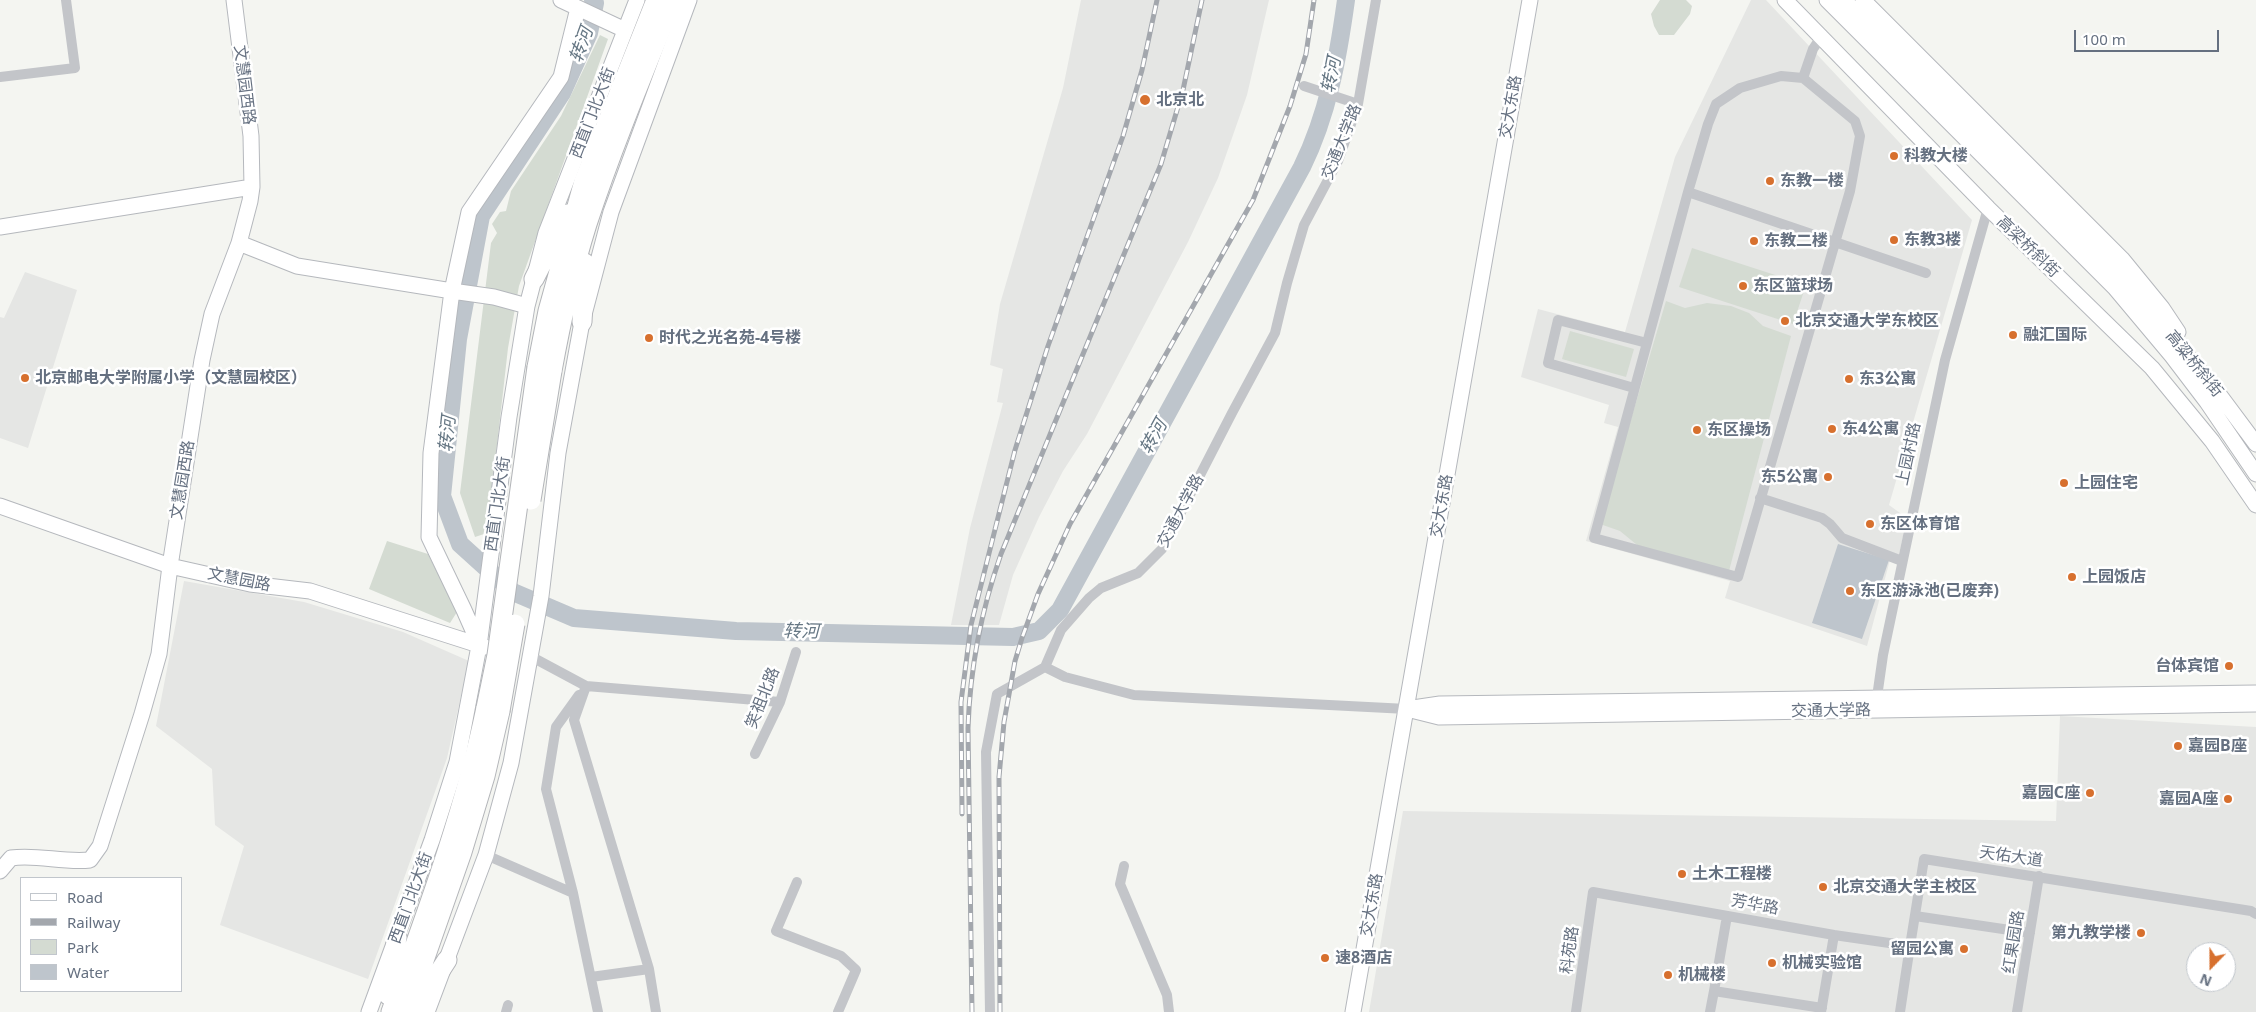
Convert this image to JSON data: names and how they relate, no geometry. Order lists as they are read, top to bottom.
{
  "streets": {
    "highway": ["西直门北大街"],
    "street": [
      "文慧园西路",
      "交大东路",
      "交通大学路",
      "高梁桥斜街",
      "高粱桥斜街",
      "上园村路",
      "文慧园路",
      "笑祖北路",
      "天佑大道",
      "芳华路",
      "红果园路",
      "科苑路"
    ]
  },
  "crossings": [
    ["文慧园西路", "文慧园路"],
    ["交大东路", "交通大学路"],
    ["西直门北大街", "文慧园路"],
    ["交通大学路", "上园村路"],
    ["高梁桥斜街", "高粱桥斜街"],
    ["高梁桥斜街", "上园村路"],
    ["天佑大道", "红果园路"],
    ["芳华路", "科苑路"]
  ],
  "water": ["转河"],
  "places": [
    "北京北",
    "科教大楼",
    "东教一楼",
    "东教3楼",
    "东教二楼",
    "东区篮球场",
    "北京交通大学东校区",
    "融汇国际",
    "时代之光名苑-4号楼",
    "北京邮电大学附属小学（文慧园校区）",
    "东3公寓",
    "东4公寓",
    "东区操场",
    "东5公寓",
    "上园住宅",
    "东区体育馆",
    "上园饭店",
    "东区游泳池(已废弃)",
    "台体宾馆",
    "嘉园B座",
    "嘉园C座",
    "嘉园A座",
    "土木工程楼",
    "北京交通大学主校区",
    "第九教学楼",
    "留园公寓",
    "速8酒店",
    "机械实验馆",
    "机械楼"
  ],
  "legend": [
    "Road",
    "Railway",
    "Park",
    "Water"
  ],
  "scale_bar": "100 m",
  "north": "bottom"
}
